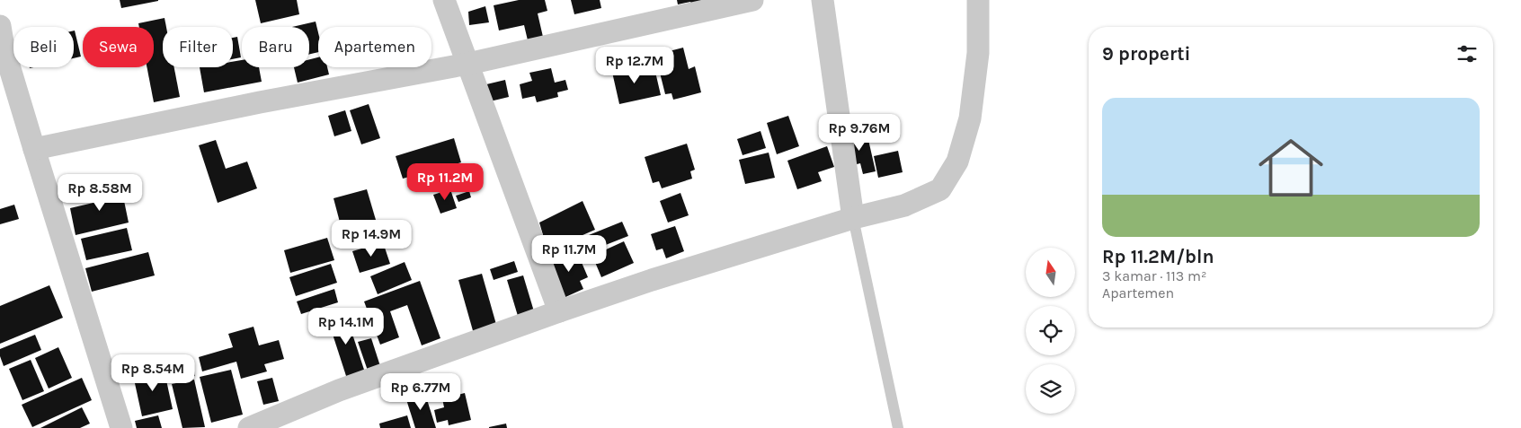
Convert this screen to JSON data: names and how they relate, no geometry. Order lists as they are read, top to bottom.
{
  "north": "top",
  "page": {
    "chip": [
      "Beli",
      "Sewa",
      "Filter",
      "Baru",
      "Apartemen"
    ],
    "heading": "9 properti",
    "price": [
      "Rp 12.7M",
      "Rp 9.76M",
      "Rp 11.2M",
      "Rp 8.58M",
      "Rp 14.9M",
      "Rp 11.7M",
      "Rp 14.1M",
      "Rp 8.54M",
      "Rp 6.77M"
    ],
    "list": [
      {
        "name": "Rp 11.2M/bln",
        "note": "3 kamar · 113 m² · Apartemen"
      }
    ]
  }
}
